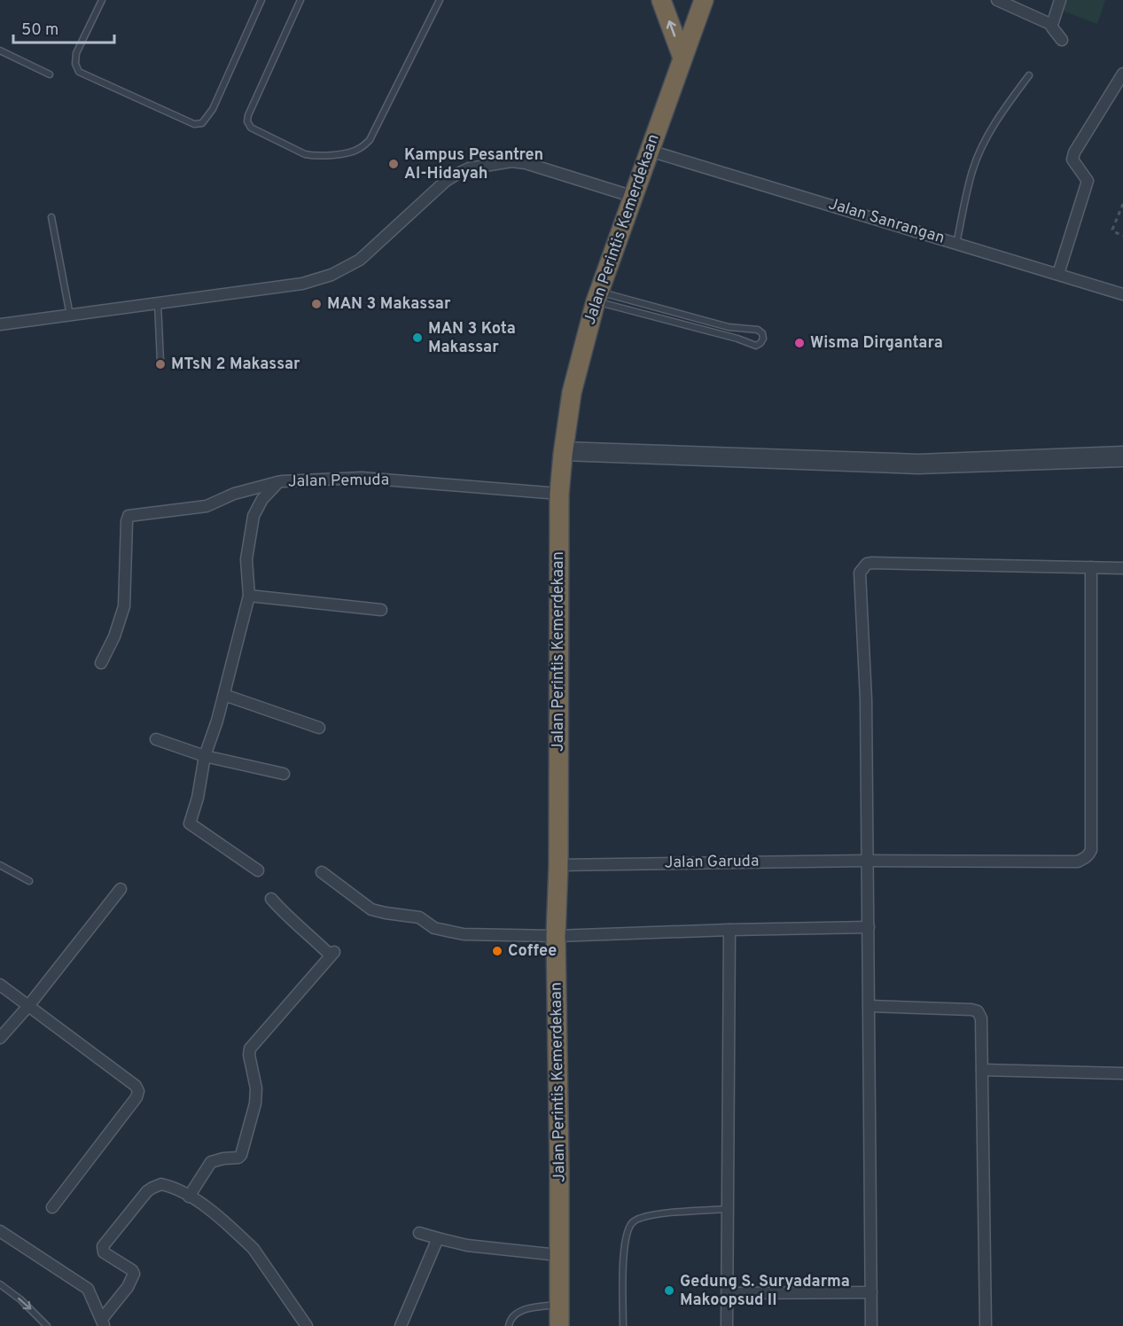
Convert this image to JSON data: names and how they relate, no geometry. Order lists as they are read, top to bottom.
{
  "streets": {
    "highway": ["Jalan Perintis Kemerdekaan"],
    "street": ["Jalan Sanrangan", "Jalan Pemuda", "Jalan Garuda"]
  },
  "crossings": [
    ["Jalan Sanrangan", "Jalan Perintis Kemerdekaan"],
    ["Jalan Perintis Kemerdekaan", "Jalan Pemuda"],
    ["Jalan Perintis Kemerdekaan", "Jalan Garuda"]
  ],
  "places": [
    "Kampus Pesantren Al-Hidayah",
    "MAN 3 Makassar",
    "MAN 3 Kota Makassar",
    "Wisma Dirgantara",
    "MTsN 2 Makassar",
    "Coffee",
    "Gedung S. Suryadarma Makoopsud II"
  ],
  "scale_bar": "50 m"
}
